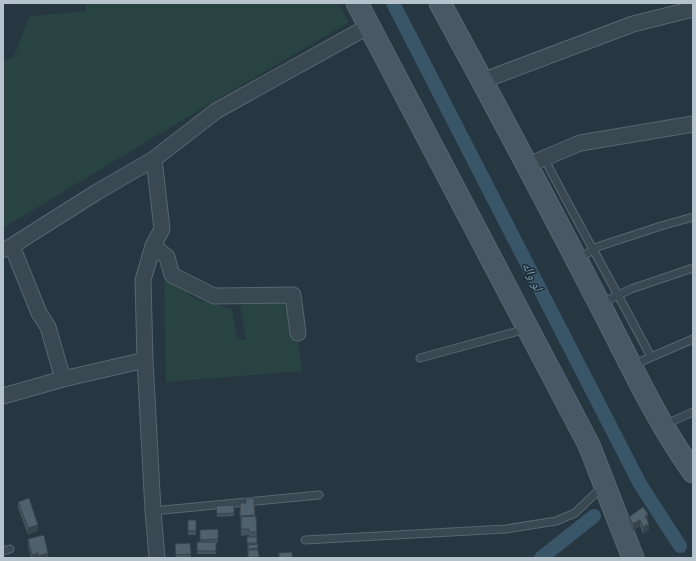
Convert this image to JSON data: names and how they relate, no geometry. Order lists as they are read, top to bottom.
{
  "water": ["لو واله"]
}
